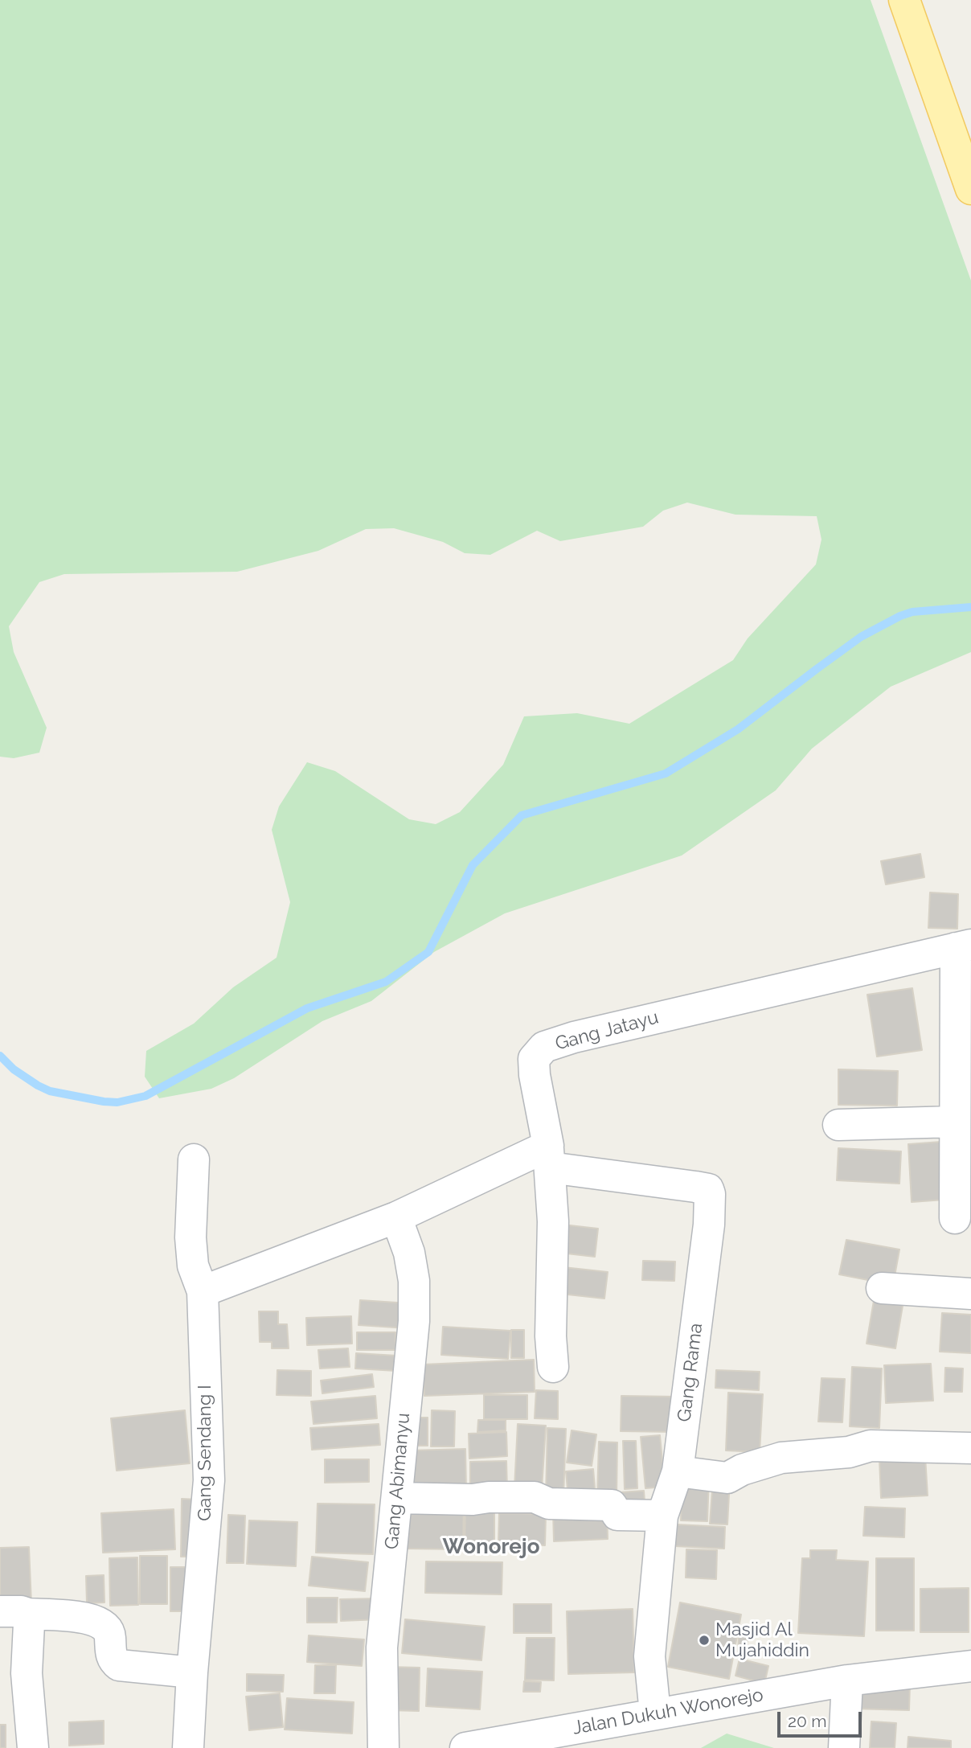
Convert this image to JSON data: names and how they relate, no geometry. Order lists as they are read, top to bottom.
{
  "streets": {
    "street": [
      "Gang Jatayu",
      "Gang Rama",
      "Gang Sendang I",
      "Gang Abimanyu",
      "Jalan Dukuh Wonorejo"
    ]
  },
  "crossings": [
    ["Gang Jatayu", "Gang Rama"],
    ["Gang Rama", "Jalan Dukuh Wonorejo"]
  ],
  "districts": ["Wonorejo"],
  "places": ["Masjid Al Mujahiddin"],
  "scale_bar": "20 m"
}
